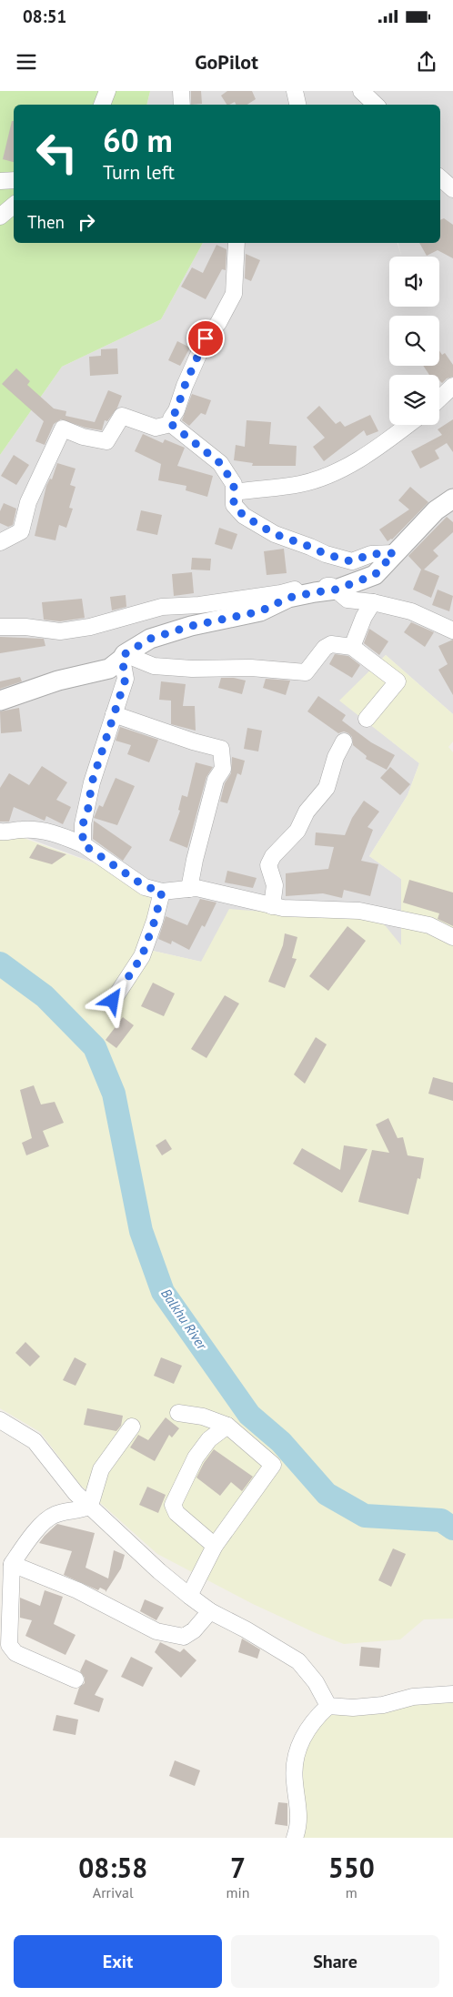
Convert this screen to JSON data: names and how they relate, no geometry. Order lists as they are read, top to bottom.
{
  "water": ["Balkhu River"],
  "page": {
    "status": "08:51",
    "header": "GoPilot",
    "turn": ["60 m", "Turn left"],
    "then": "Then",
    "eta": [
      "08:58",
      "Arrival",
      "7",
      "min",
      "550",
      "m"
    ],
    "buttons": ["Exit", "Share"]
  }
}
